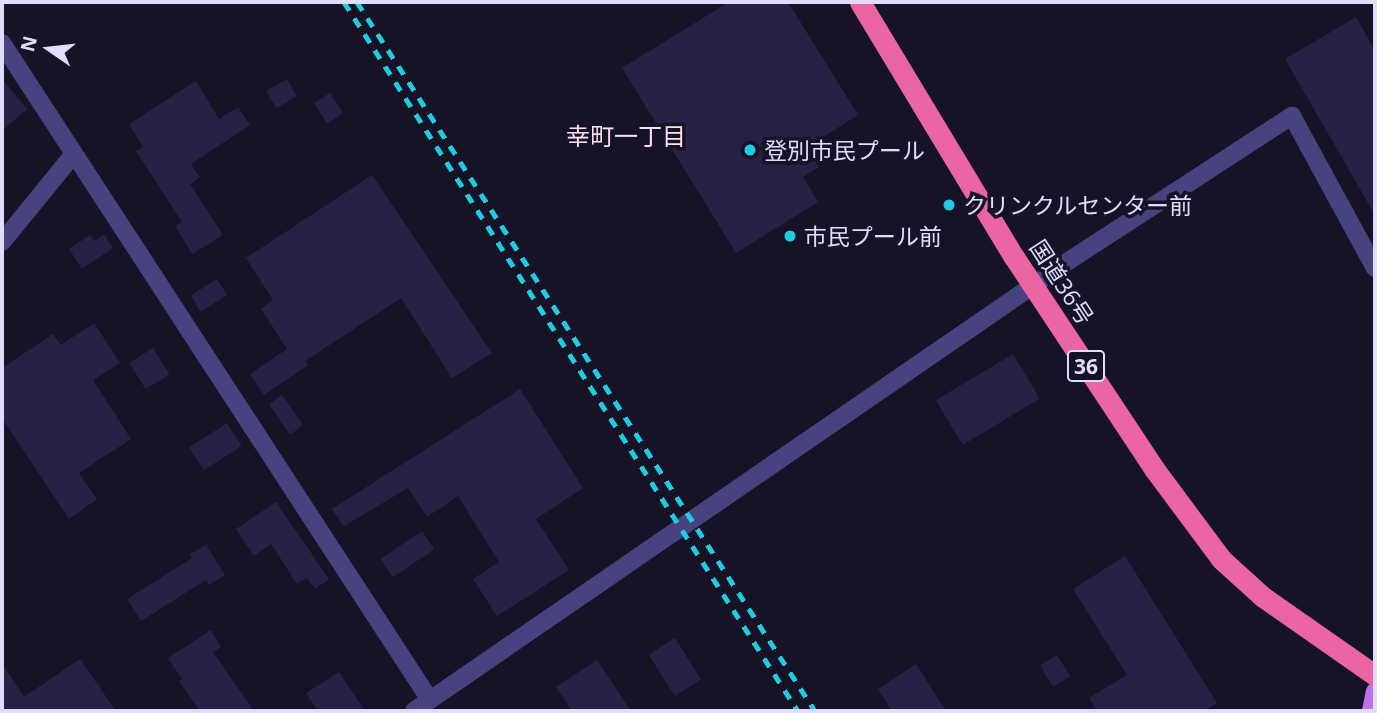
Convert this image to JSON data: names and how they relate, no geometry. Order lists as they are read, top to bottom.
{
  "streets": {
    "highway": ["国道36号", "36"]
  },
  "districts": ["幸町一丁目"],
  "places": ["登別市民プール", "クリンクルセンター前", "市民プール前"],
  "north": "left"
}
